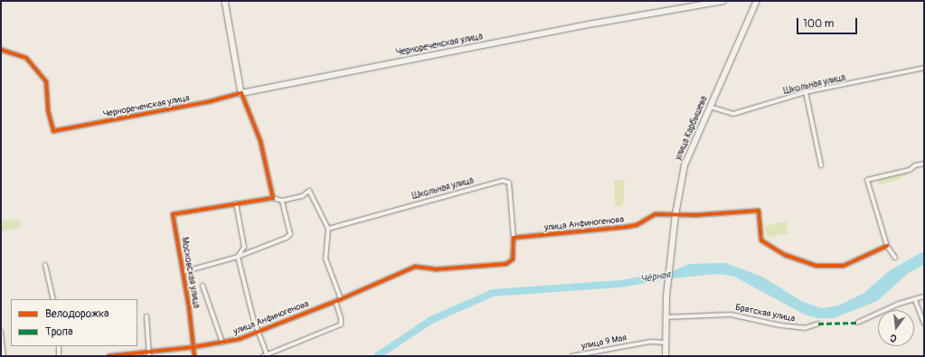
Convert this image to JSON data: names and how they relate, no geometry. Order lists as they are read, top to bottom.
{
  "streets": {
    "main road": ["Чернореченская улица", "улица Карбышева"],
    "street": [
      "Школьная улица",
      "улица Анфиногенова",
      "Московская улица",
      "Братская улица",
      "улица 9 Мая"
    ]
  },
  "crossings": [
    ["Школьная улица", "улица Карбышева"],
    ["Школьная улица", "улица Анфиногенова"],
    ["улица Карбышева", "улица Анфиногенова"],
    ["улица Карбышева", "Братская улица"],
    ["улица Карбышева", "улица 9 Мая"],
    ["улица Анфиногенова", "Московская улица"]
  ],
  "water": ["Чёрная"],
  "legend": ["Велодорожка", "Тропа"],
  "scale_bar": "100 m",
  "north": "bottom"
}
